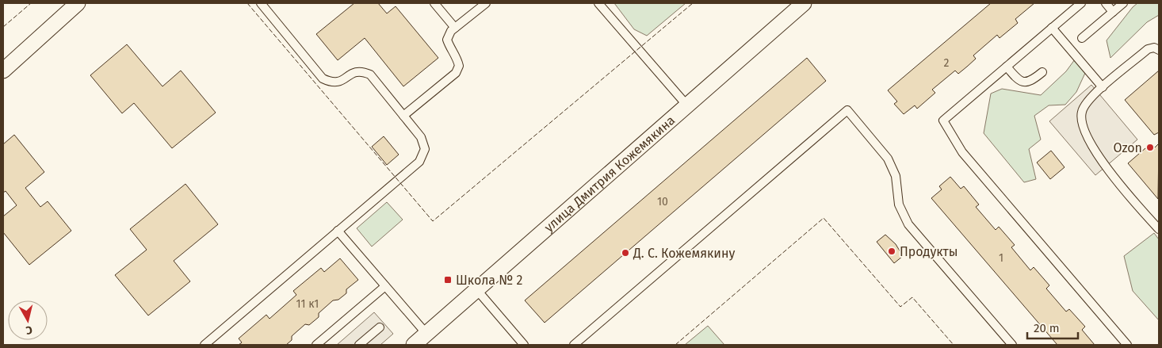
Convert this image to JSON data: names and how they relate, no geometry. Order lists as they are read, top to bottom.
{
  "streets": {
    "street": ["улица Дмитрия Кожемякина"]
  },
  "places": {
    "other": ["Ozon", "Продукты", "Д. С. Кожемякину"],
    "transit": ["Школа № 2"]
  },
  "house_numbers": [
    "2",
    "10",
    "1",
    "11 к1"
  ],
  "scale_bar": "20 m",
  "north": "bottom"
}
